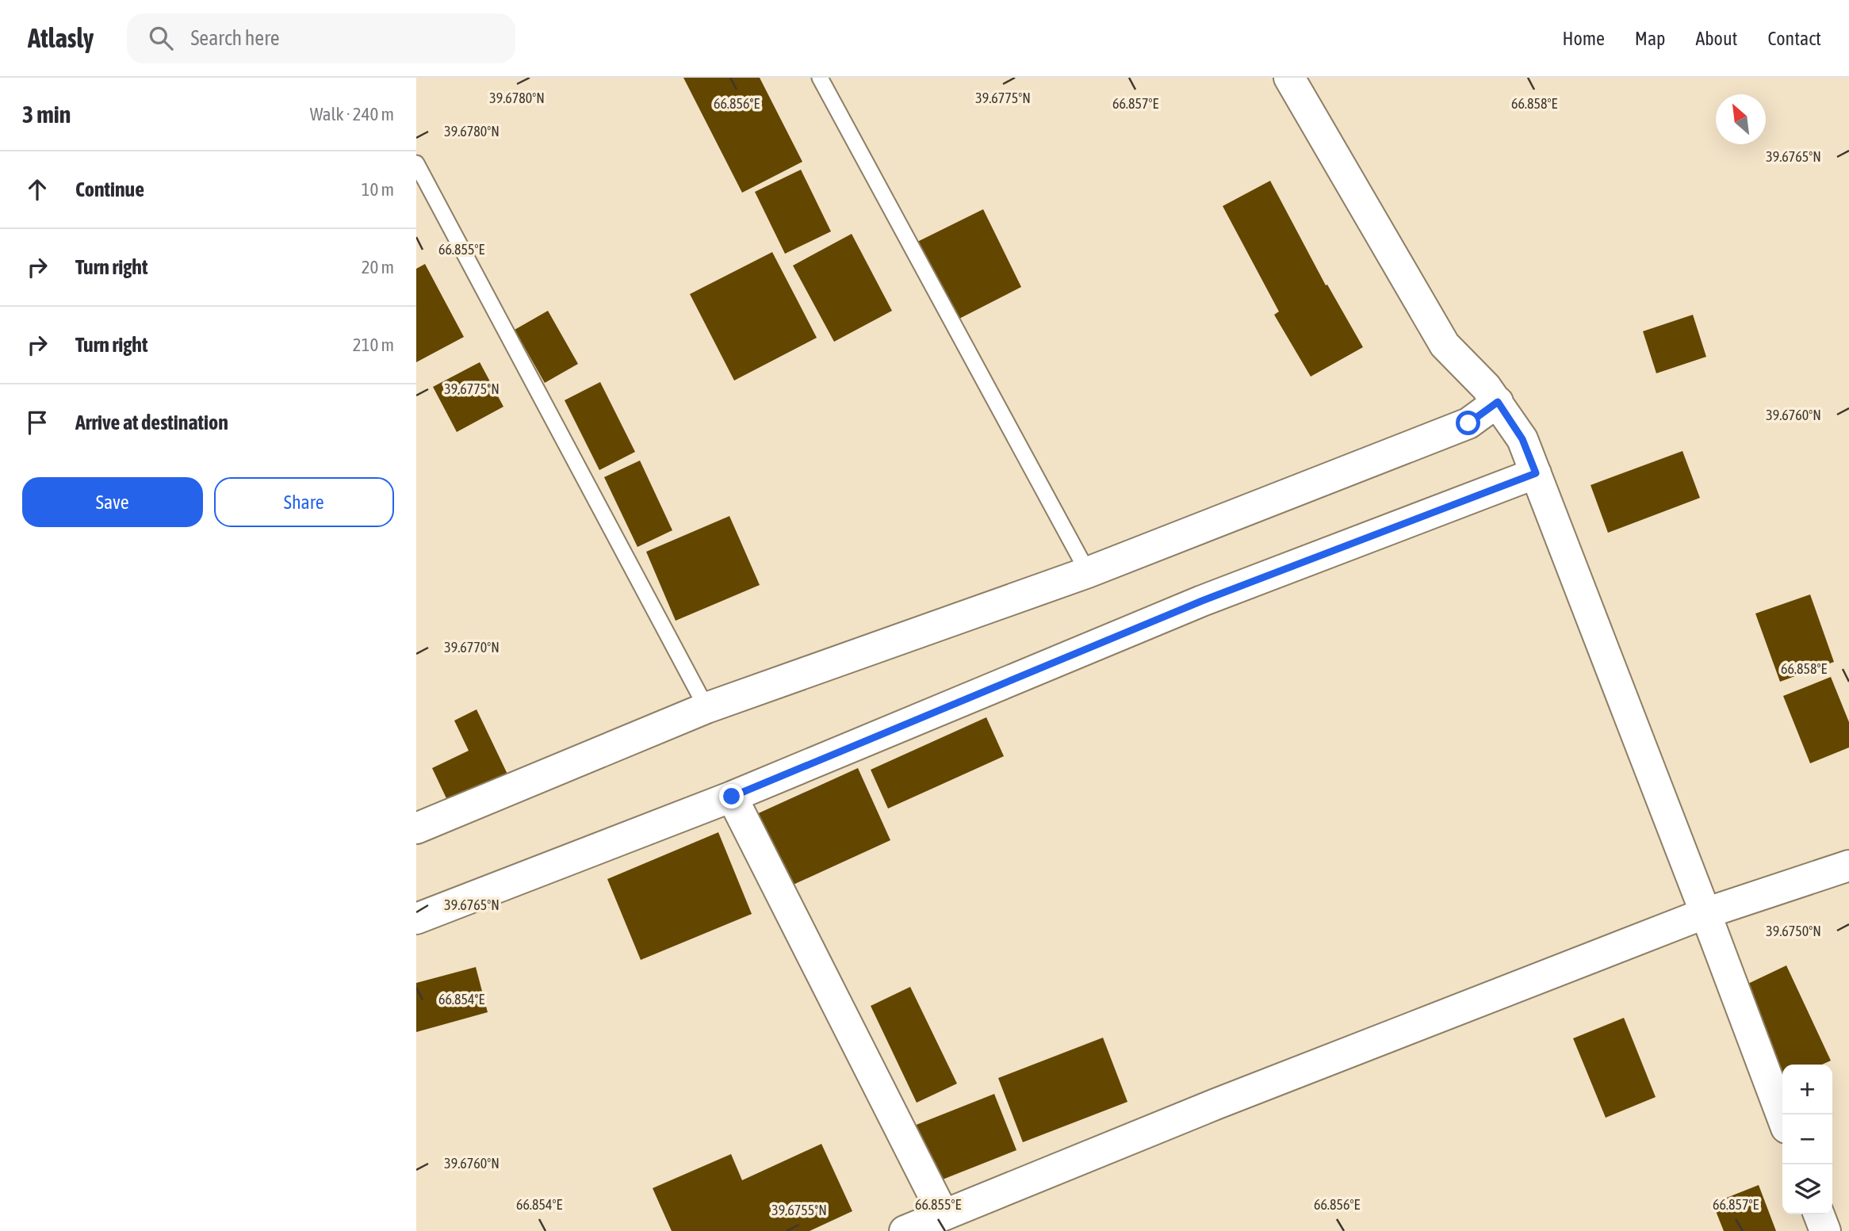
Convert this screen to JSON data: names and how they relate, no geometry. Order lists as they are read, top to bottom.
{
  "north": "top left",
  "page": {
    "header": "Atlasly",
    "search": "Search here",
    "nav": [
      "Home",
      "Map",
      "About",
      "Contact"
    ],
    "heading": ["3 min", "Walk · 240 m"],
    "list": [
      ["Continue", "10 m"],
      ["Turn right", "20 m"],
      ["Turn right", "210 m"],
      "Arrive at destination"
    ],
    "buttons": ["Save", "Share"],
    "map_buttons": ["+", "−"]
  },
  "coordinates": [
    "39.6780°N",
    "39.6775°N",
    "66.856°E",
    "66.857°E",
    "66.858°E",
    "39.6765°N",
    "66.855°E",
    "39.6760°N",
    "39.6770°N",
    "39.6750°N",
    "66.854°E",
    "39.6755°N"
  ]
}
